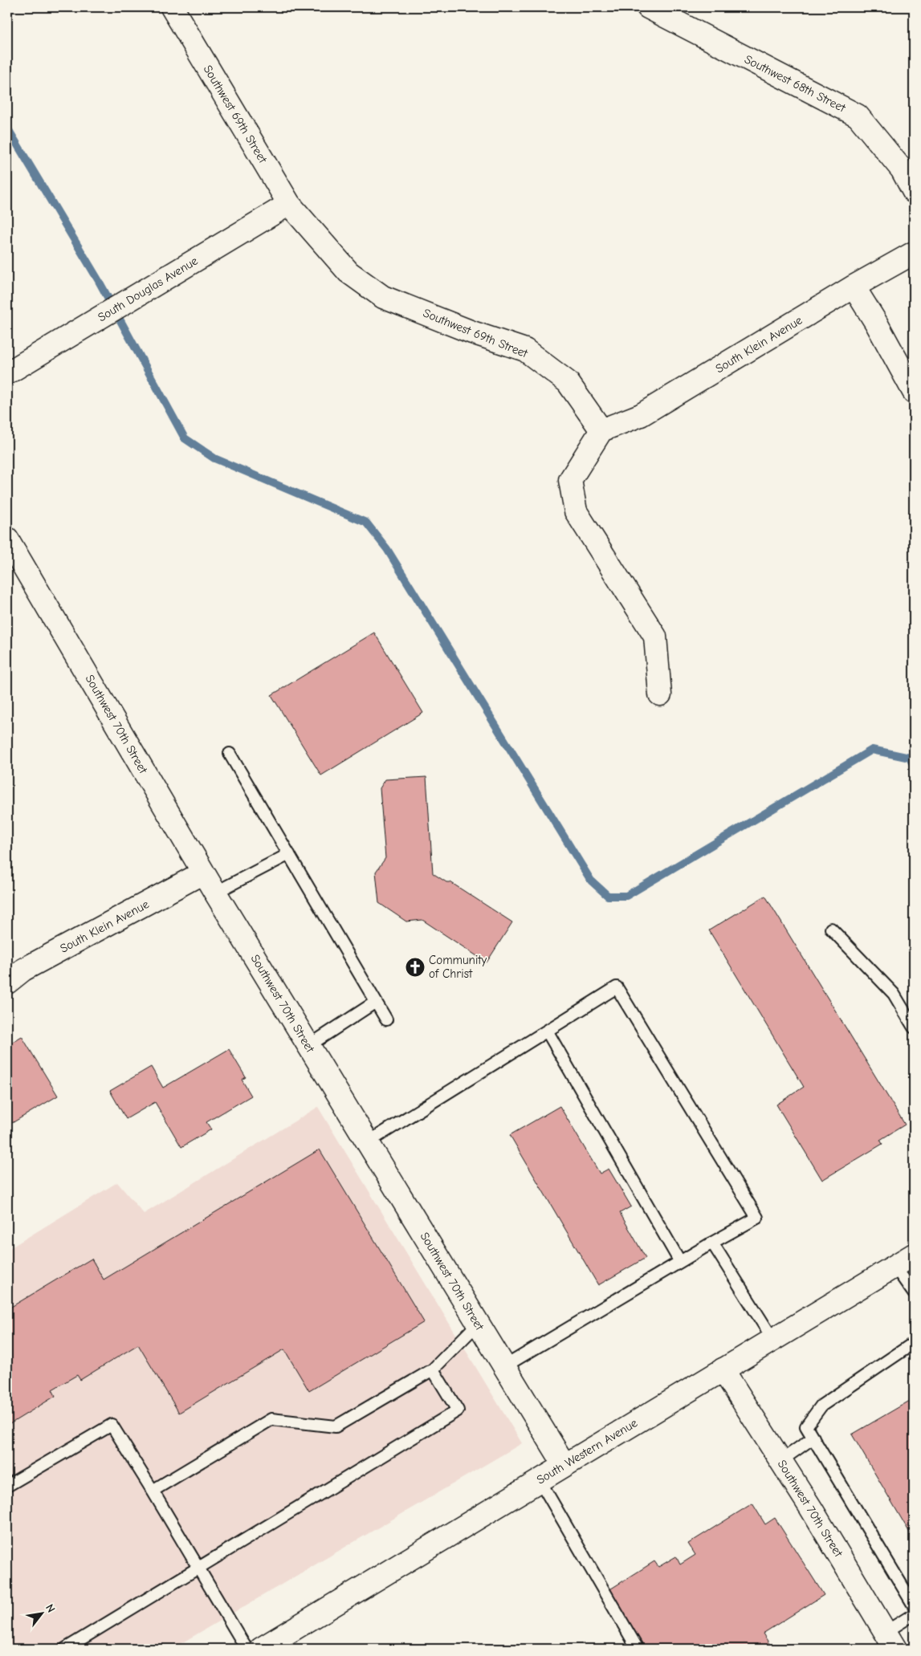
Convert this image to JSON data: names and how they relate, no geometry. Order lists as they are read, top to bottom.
{
  "streets": {
    "street": [
      "Southwest 68th Street",
      "Southwest 69th Street",
      "South Douglas Avenue",
      "South Klein Avenue",
      "Southwest 70th Street",
      "South Western Avenue"
    ]
  },
  "crossings": [
    ["Southwest 69th Street", "South Douglas Avenue"],
    ["Southwest 69th Street", "South Klein Avenue"],
    ["South Klein Avenue", "Southwest 70th Street"],
    ["Southwest 70th Street", "South Western Avenue"]
  ],
  "places": {
    "church": ["Community of Christ"]
  },
  "north": "top right"
}
